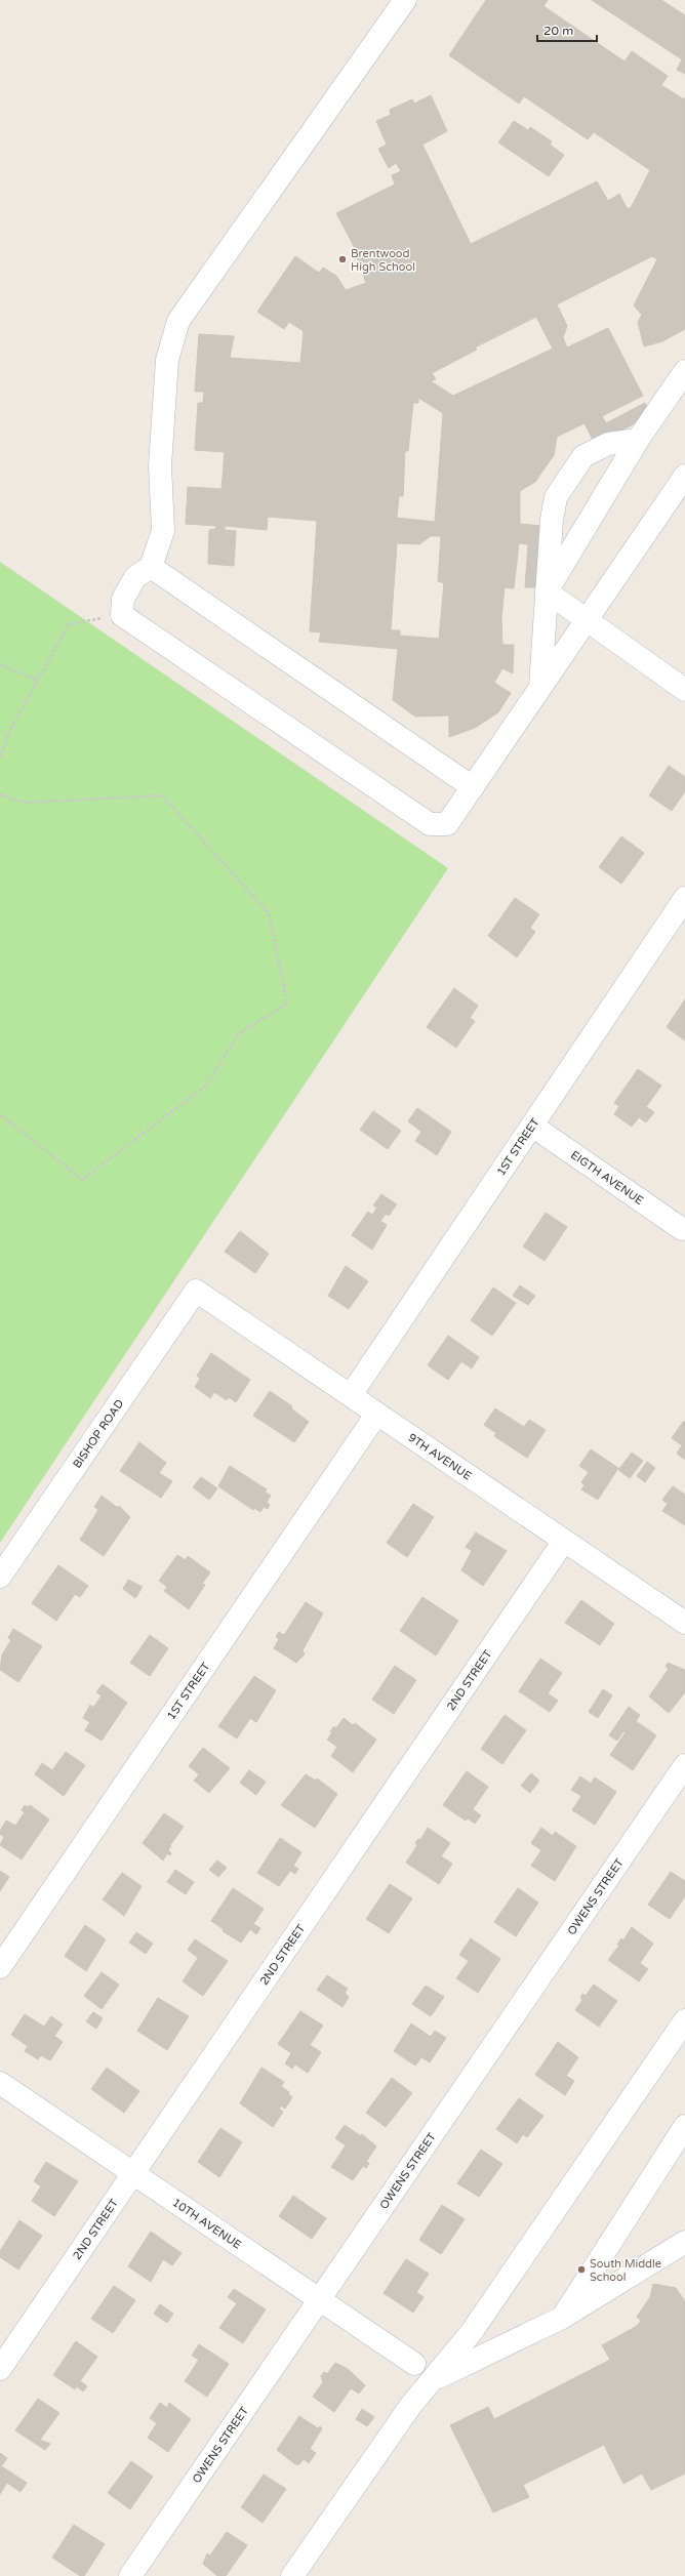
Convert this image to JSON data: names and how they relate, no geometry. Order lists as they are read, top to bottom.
{
  "streets": {
    "street": [
      "1ST STREET",
      "EIGTH AVENUE",
      "BISHOP ROAD",
      "9TH AVENUE",
      "2ND STREET",
      "OWENS STREET",
      "10TH AVENUE"
    ]
  },
  "crossings": [
    ["1ST STREET", "EIGTH AVENUE"],
    ["1ST STREET", "9TH AVENUE"],
    ["BISHOP ROAD", "9TH AVENUE"],
    ["9TH AVENUE", "2ND STREET"],
    ["2ND STREET", "10TH AVENUE"],
    ["OWENS STREET", "10TH AVENUE"]
  ],
  "places": ["Brentwood High School", "South Middle School"],
  "scale_bar": "20 m"
}
